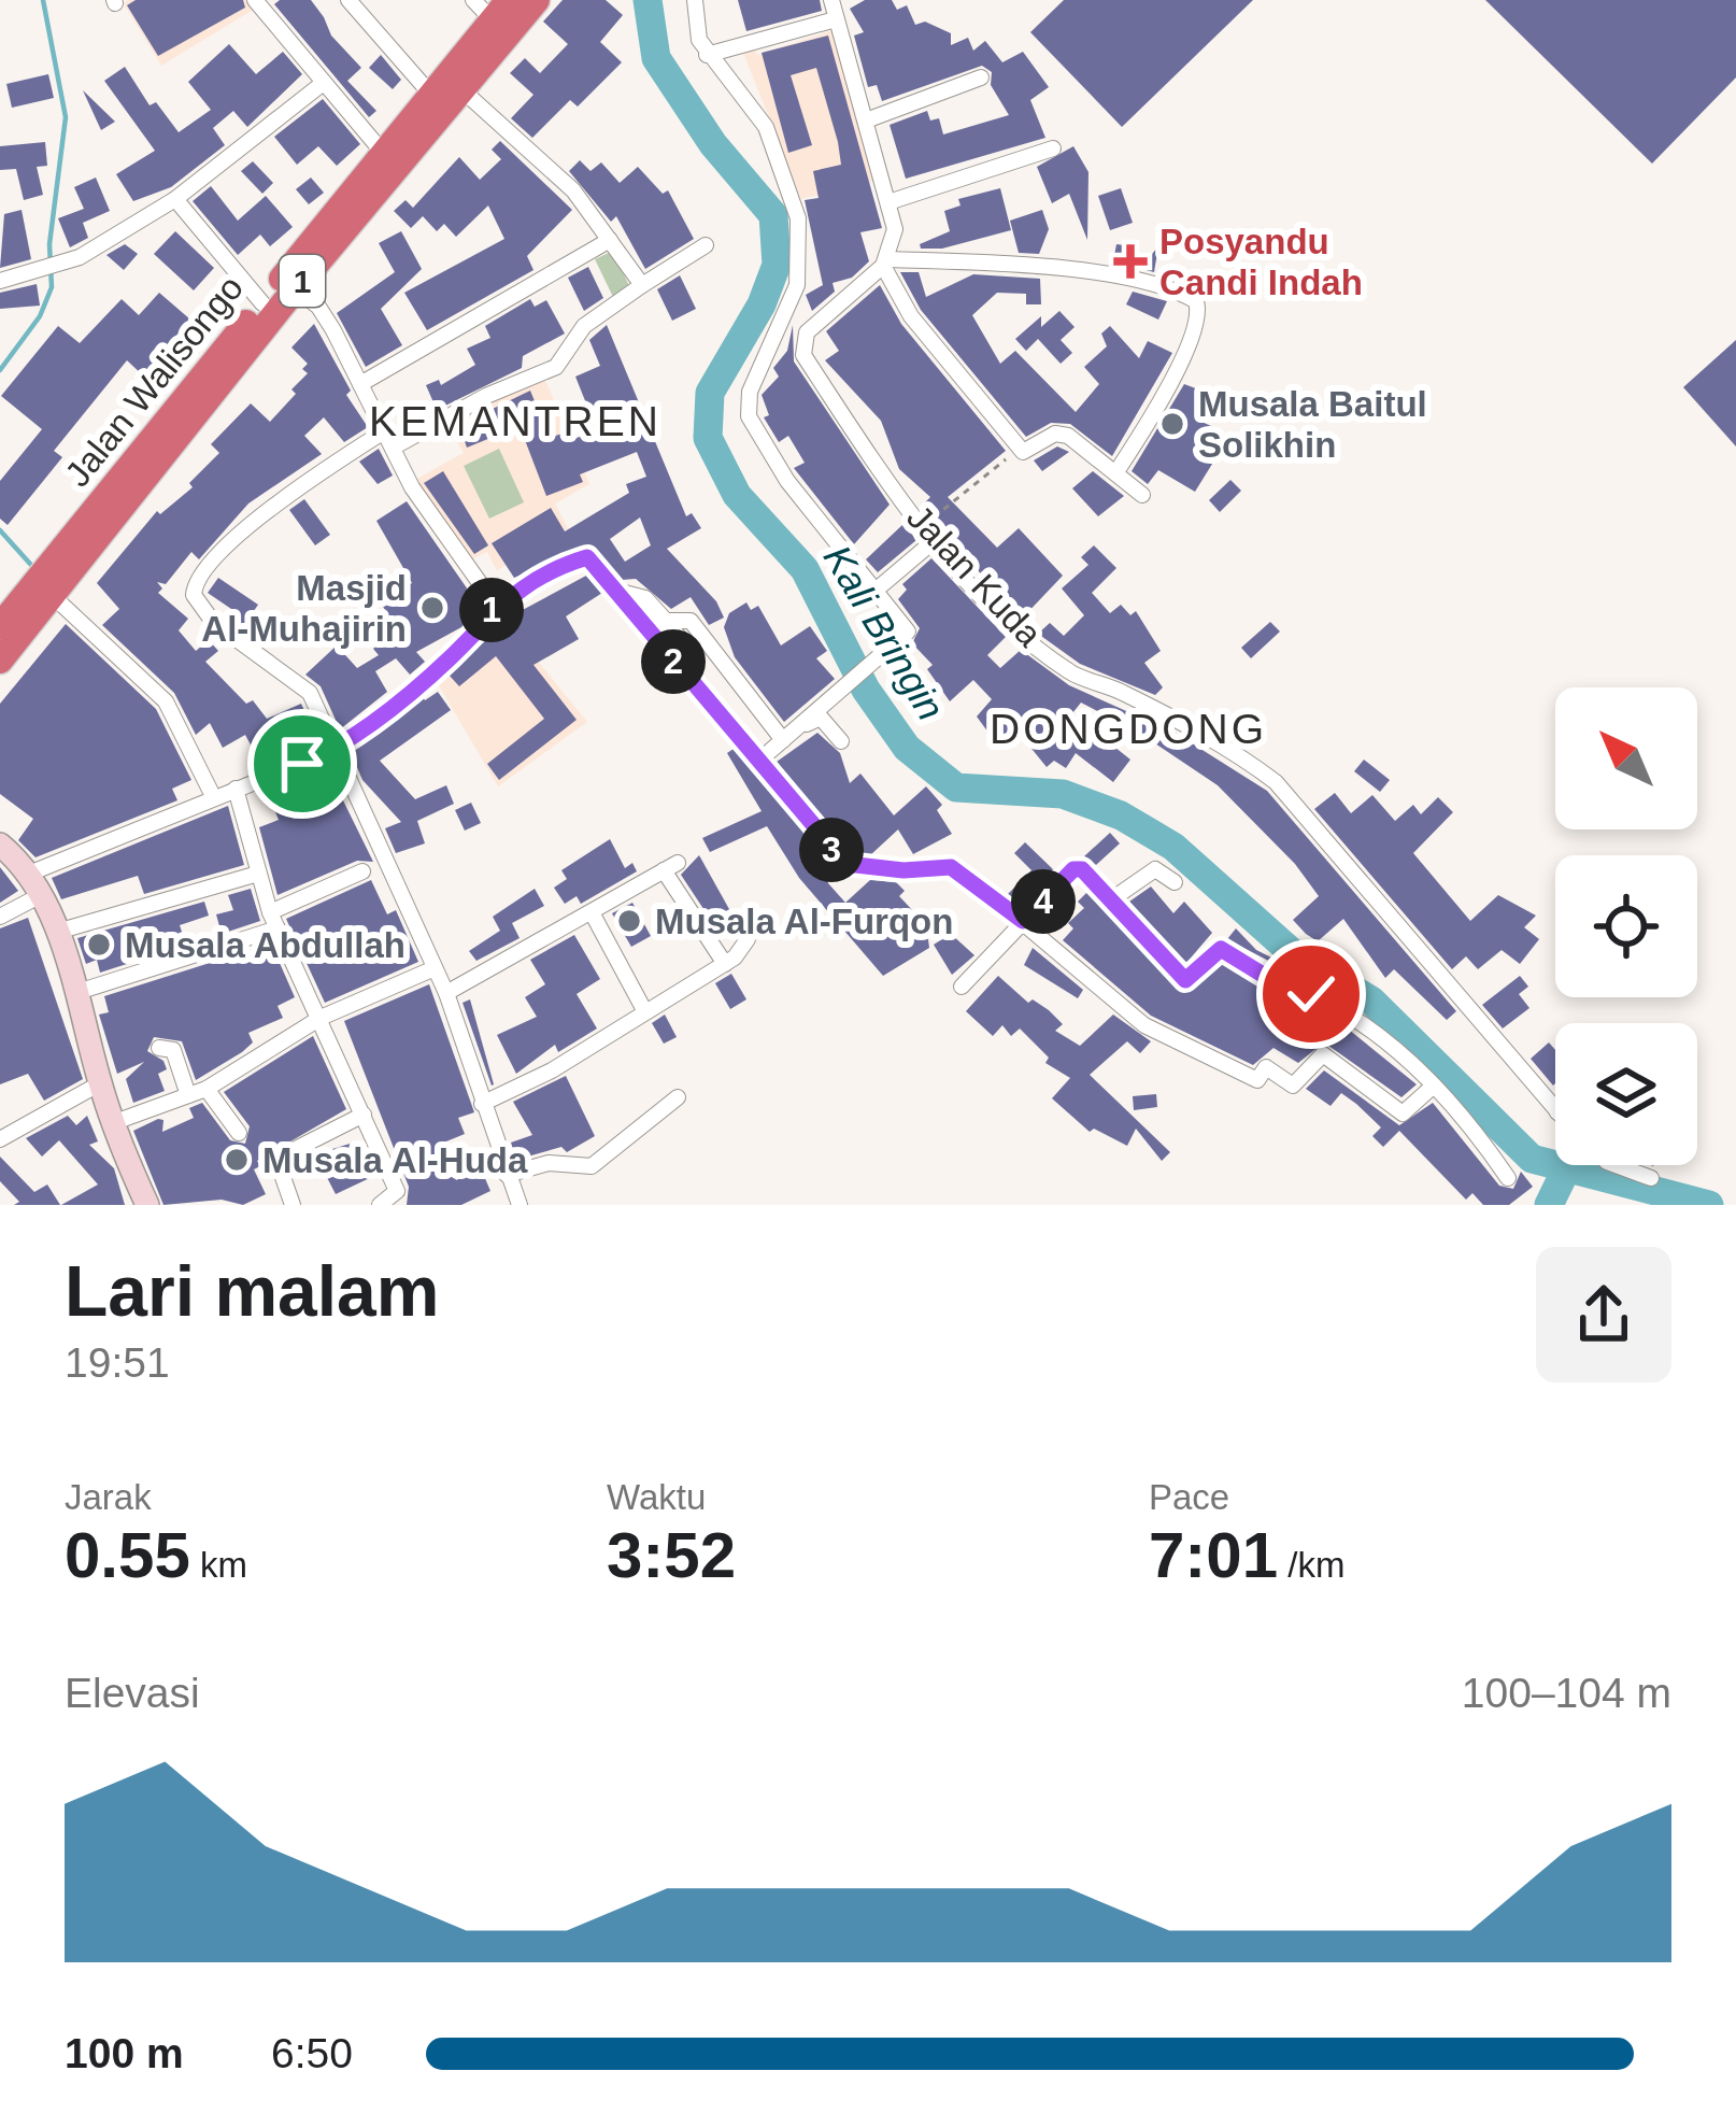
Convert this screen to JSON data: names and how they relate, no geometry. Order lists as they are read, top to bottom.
{
  "streets": {
    "highway": ["1", "Jalan Walisongo"],
    "street": ["Jalan Kuda"]
  },
  "districts": ["KEMANTREN", "DONGDONG"],
  "water": ["Kali Bringin"],
  "places": {
    "health": ["Posyandu Candi Indah"],
    "other": [
      "Musala Baitul Solikhin",
      "Masjid Al-Muhajirin",
      "Musala Al-Furqon",
      "Musala Abdullah",
      "Musala Al-Huda"
    ]
  },
  "north": "top left",
  "page": {
    "pins": [
      "1",
      "2",
      "3",
      "4"
    ],
    "heading": ["Lari malam", "19:51"],
    "stats": [
      ["Jarak", "0.55 km"],
      ["Waktu", "3:52"],
      ["Pace", "7:01 /km"]
    ],
    "chart": ["Elevasi", "100–104 m"],
    "list": [
      {
        "name": "100 m",
        "note": "6:50"
      }
    ]
  }
}
